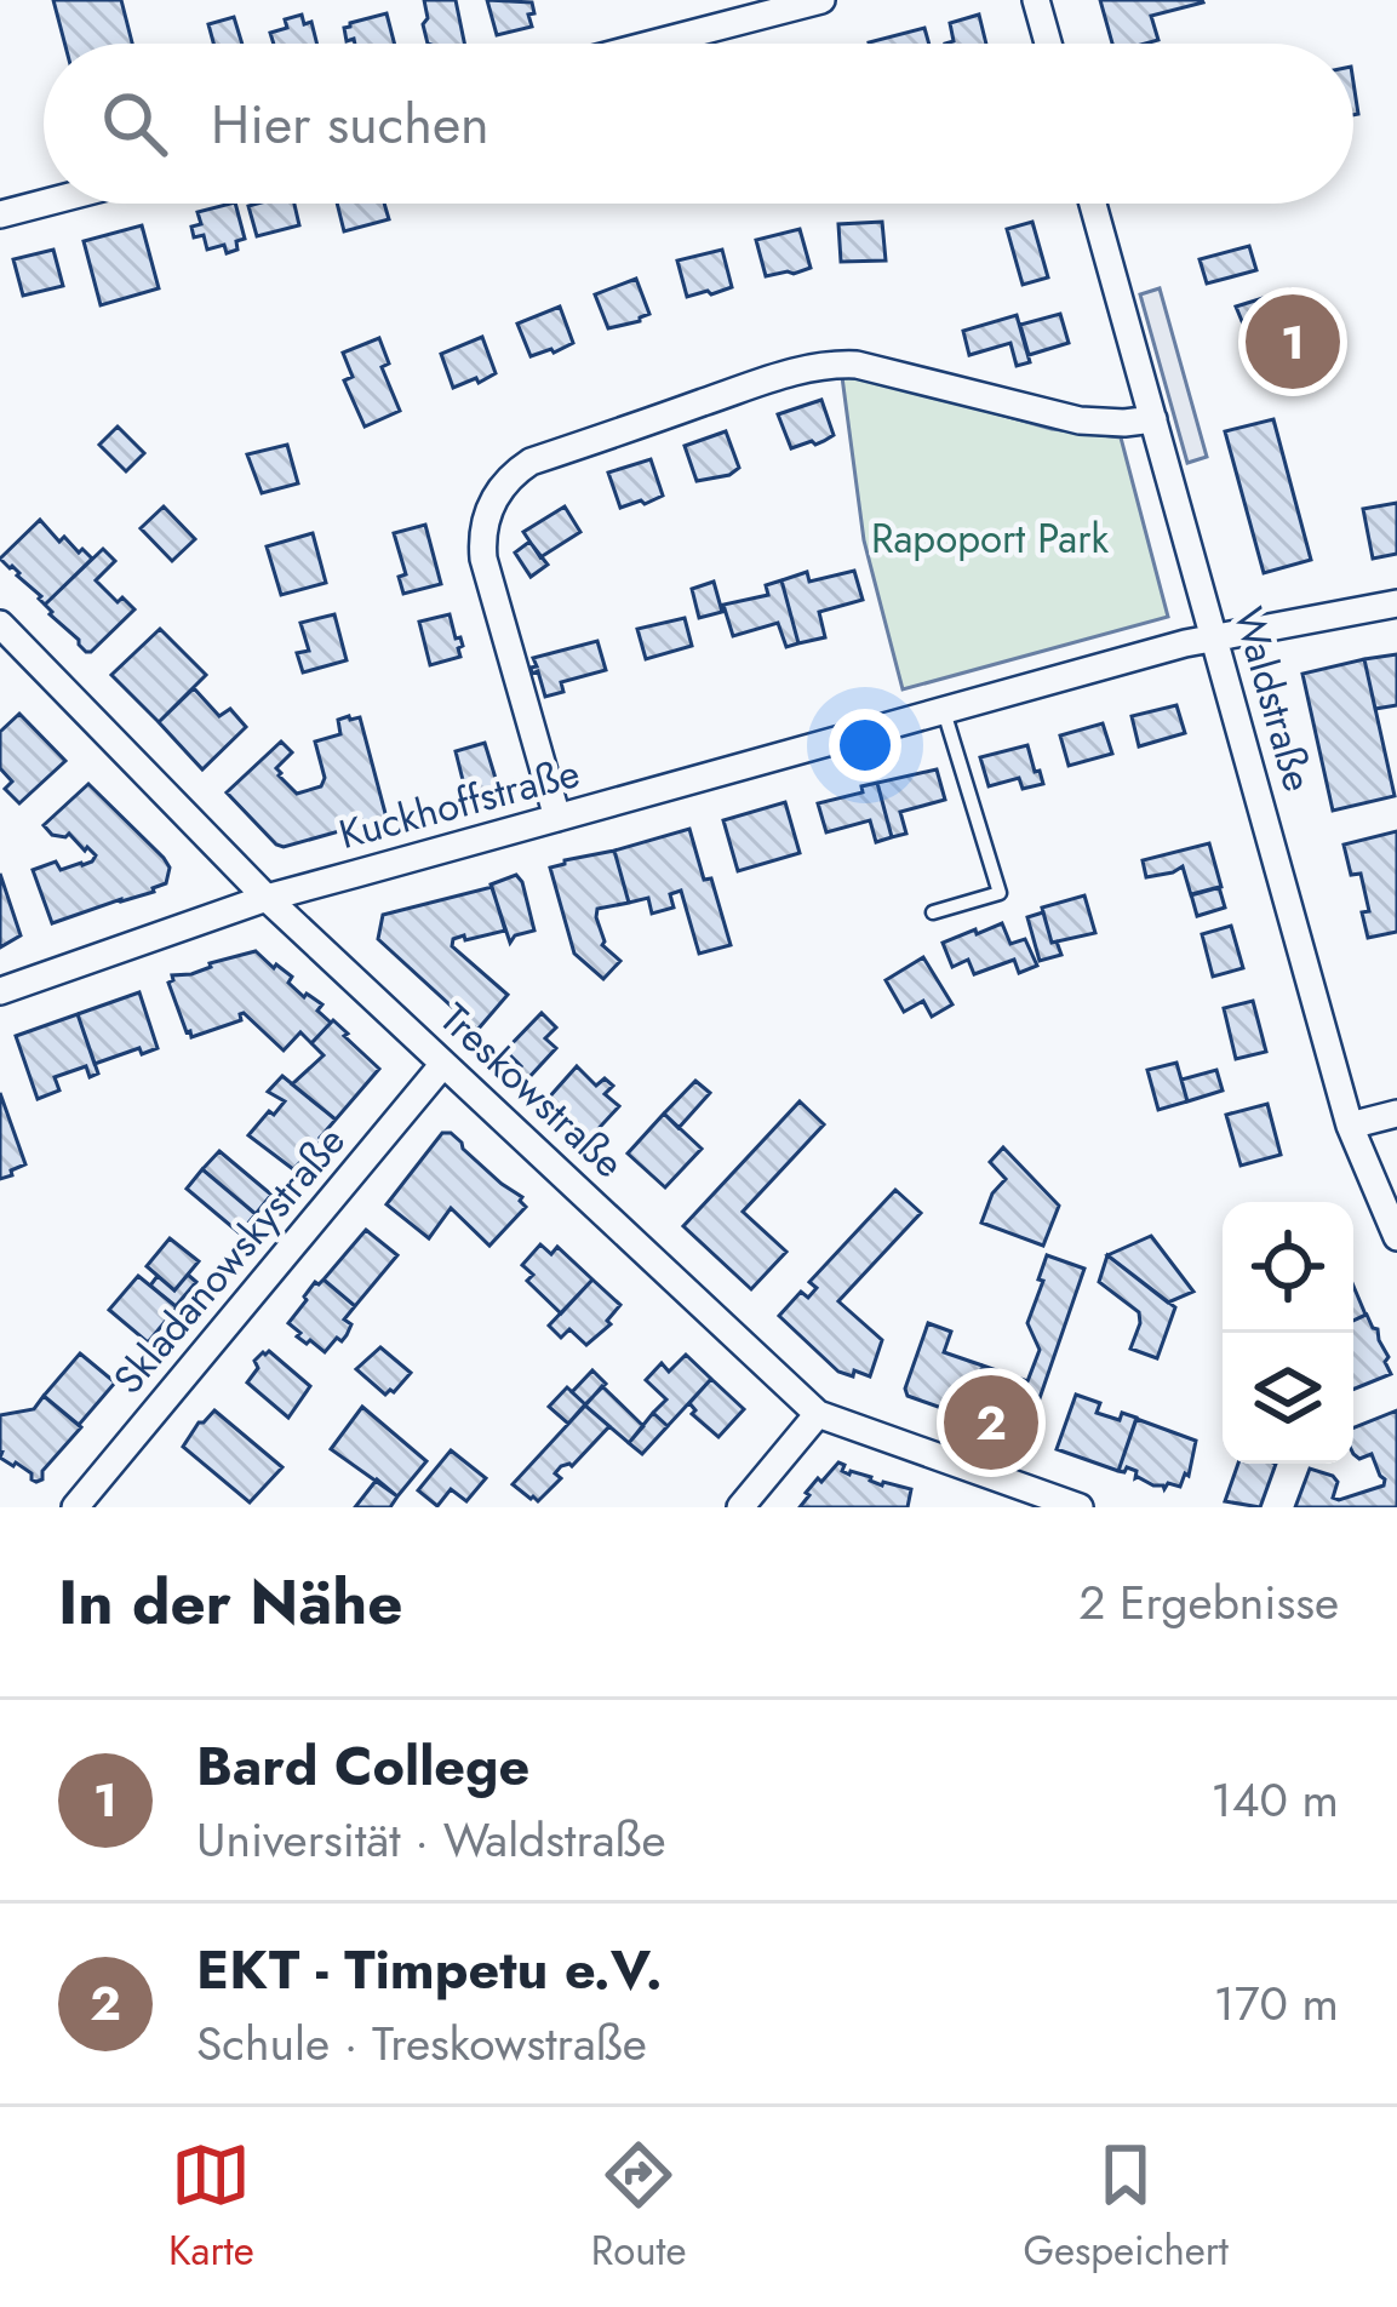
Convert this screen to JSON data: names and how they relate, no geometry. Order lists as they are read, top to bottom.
{
  "streets": {
    "street": [
      "Waldstraße",
      "Kuckhoffstraße",
      "Treskowstraße",
      "Skladanowskystraße"
    ]
  },
  "crossings": [
    ["Waldstraße", "Kuckhoffstraße"],
    ["Kuckhoffstraße", "Treskowstraße"],
    ["Treskowstraße", "Skladanowskystraße"]
  ],
  "parks": ["Rapoport Park"],
  "page": {
    "search": "Hier suchen",
    "pins": ["1", "2"],
    "heading": ["In der Nähe", "2 Ergebnisse"],
    "list": [
      {
        "mark": "1",
        "name": "Bard College",
        "note": "Universität · Waldstraße",
        "value": "140 m"
      },
      {
        "mark": "2",
        "name": "EKT - Timpetu e.V.",
        "note": "Schule · Treskowstraße",
        "value": "170 m"
      }
    ],
    "nav": ["Karte", "Route", "Gespeichert"]
  }
}
